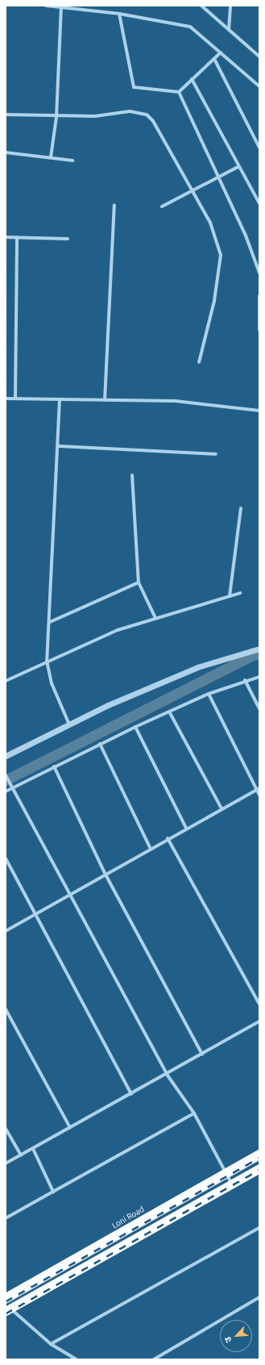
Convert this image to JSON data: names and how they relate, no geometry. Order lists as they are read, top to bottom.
{
  "streets": {
    "highway": ["Loni Road"]
  },
  "north": "bottom left"
}
